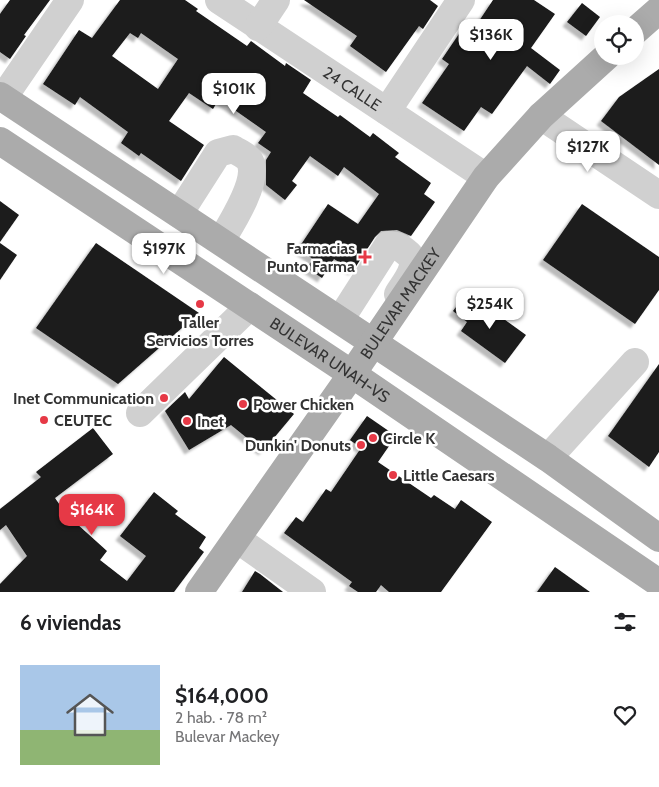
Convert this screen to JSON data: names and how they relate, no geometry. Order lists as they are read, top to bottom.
{
  "streets": {
    "main road": ["BULEVAR MACKEY", "BULEVAR UNAH-VS"],
    "street": ["24 CALLE"]
  },
  "crossings": [
    ["24 CALLE", "BULEVAR MACKEY"],
    ["BULEVAR MACKEY", "BULEVAR UNAH-VS"]
  ],
  "places": {
    "health": ["Farmacias Punto Farma"],
    "other": [
      "Taller Servicios Torres",
      "Inet Communication",
      "Power Chicken",
      "CEUTEC",
      "Inet",
      "Circle K",
      "Dunkin' Donuts",
      "Little Caesars"
    ]
  },
  "page": {
    "price": [
      "$136K",
      "$101K",
      "$127K",
      "$197K",
      "$254K",
      "$164K"
    ],
    "heading": "6 viviendas",
    "list": [
      {
        "name": "$164,000",
        "note": "2 hab. · 78 m² · Bulevar Mackey"
      }
    ]
  }
}
